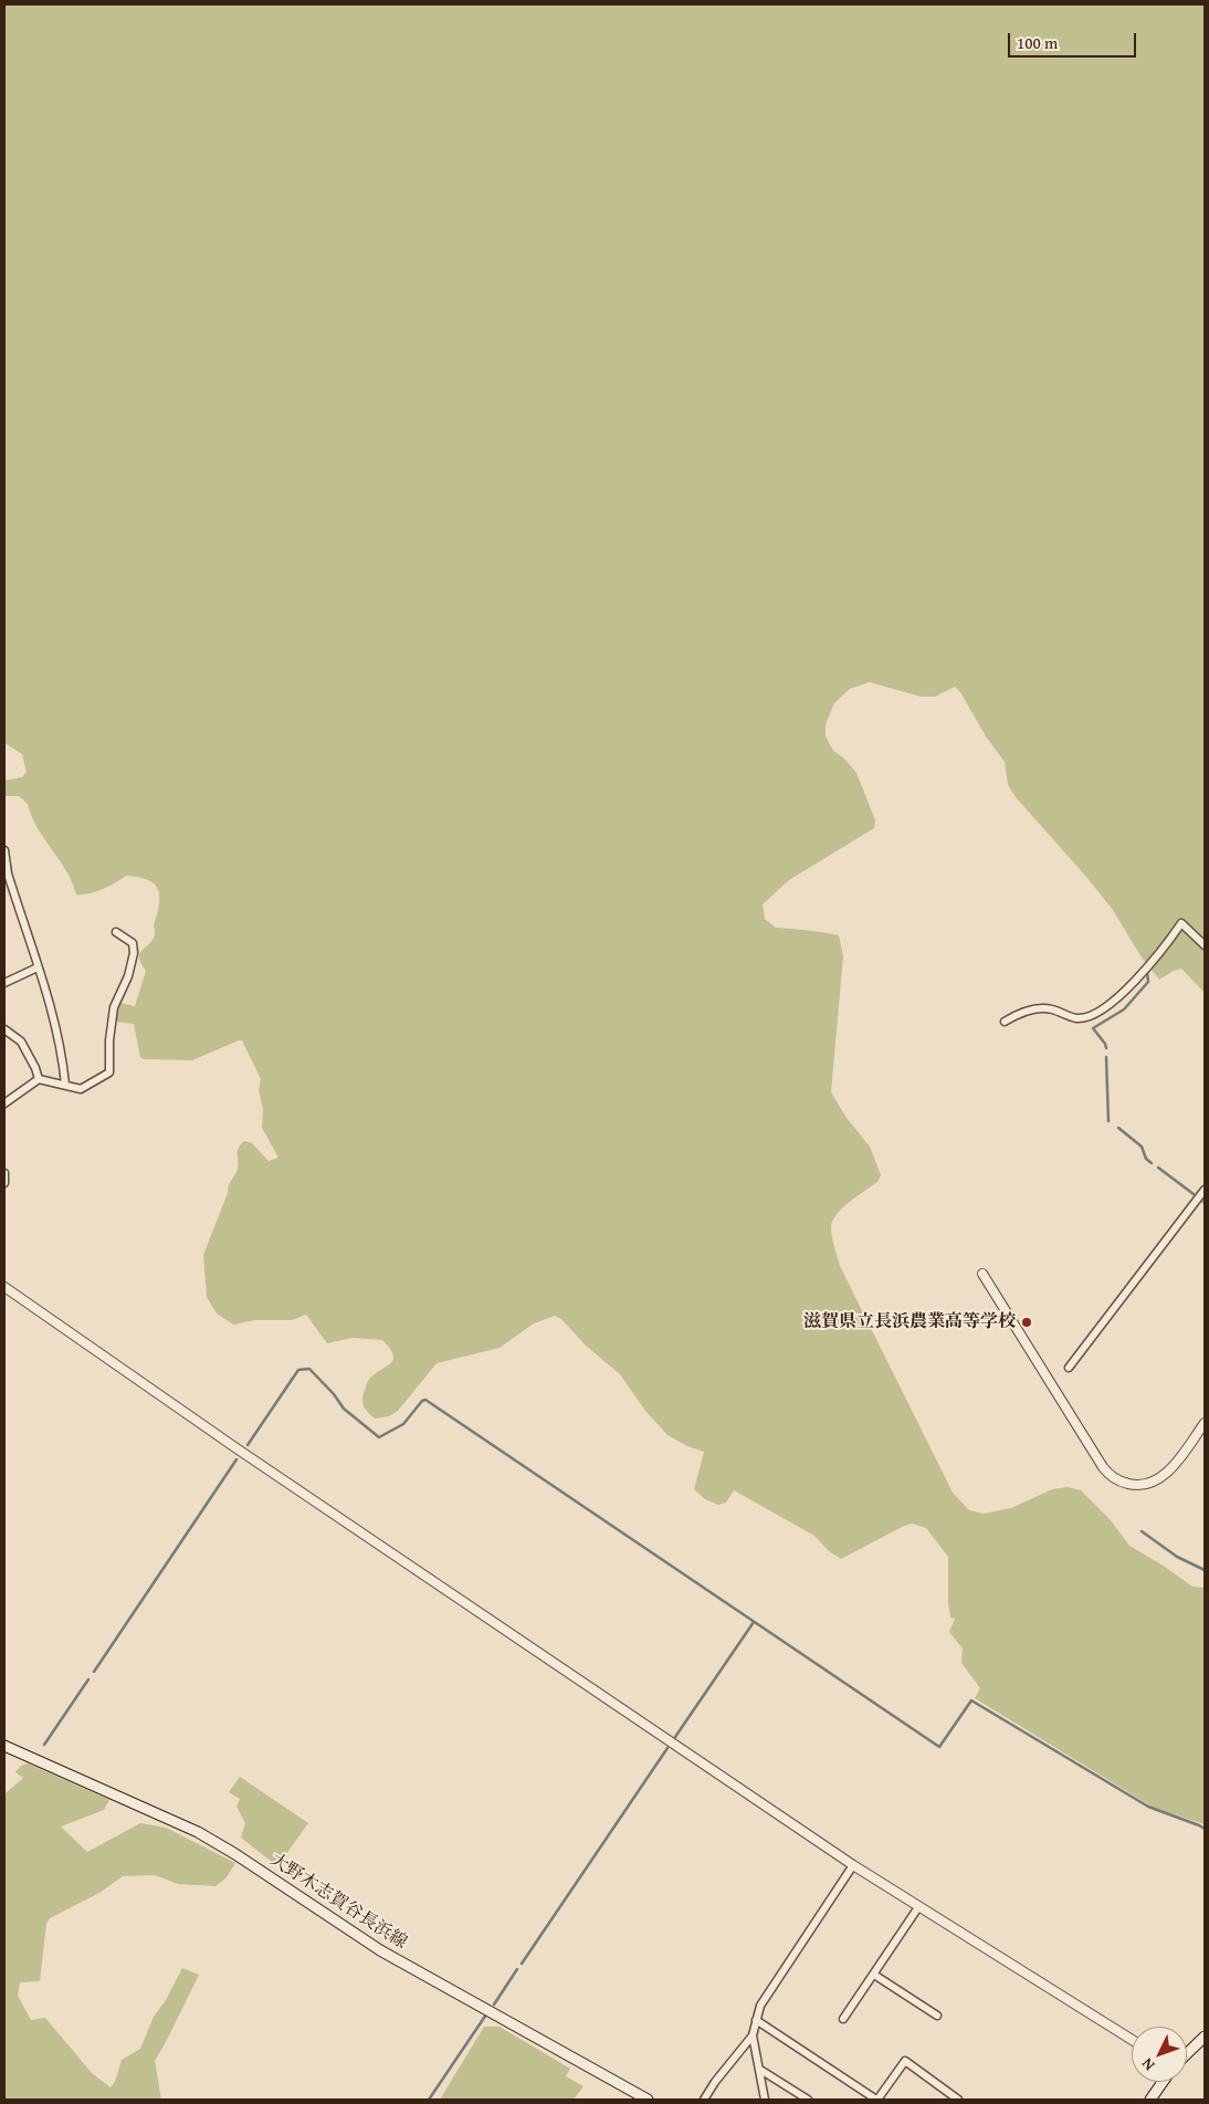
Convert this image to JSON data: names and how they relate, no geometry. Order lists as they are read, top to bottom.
{
  "streets": {
    "main road": ["大野木志賀谷長浜線"]
  },
  "places": ["滋賀県立長浜農業高等学校"],
  "scale_bar": "100 m",
  "north": "bottom left"
}
